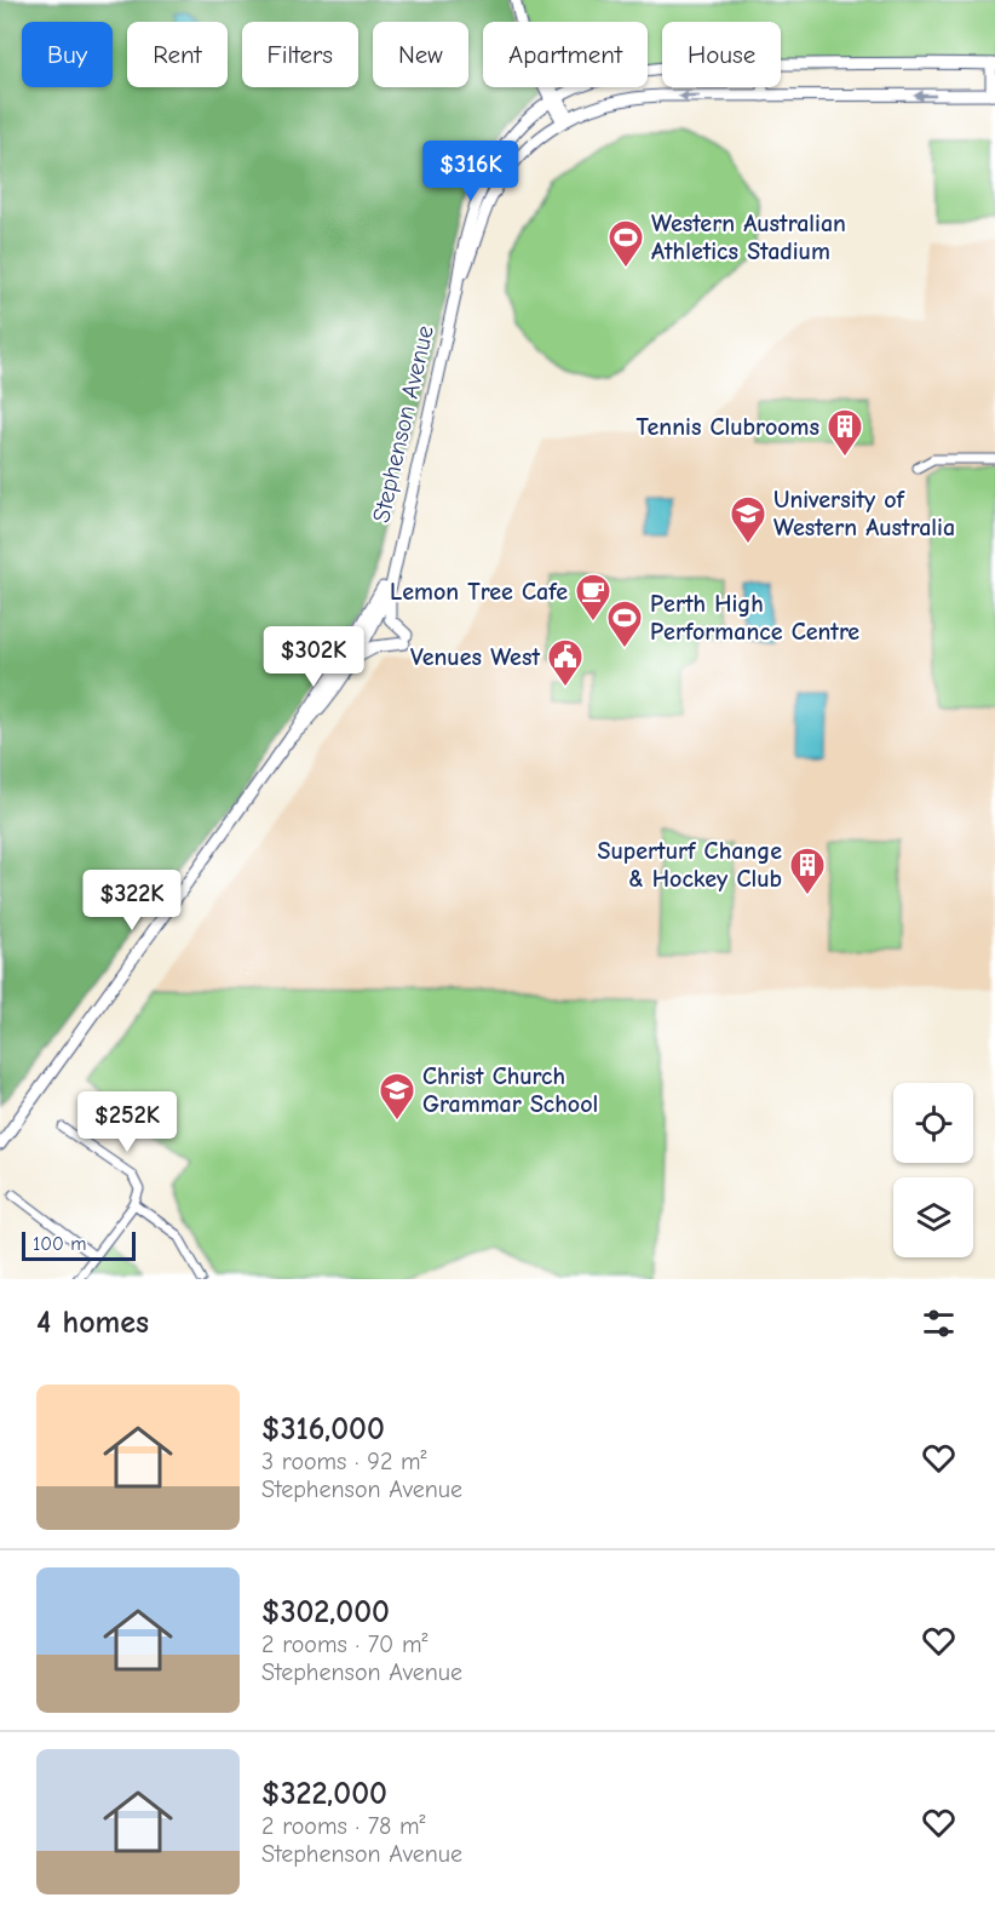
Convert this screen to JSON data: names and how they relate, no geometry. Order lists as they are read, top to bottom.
{
  "streets": {
    "main road": ["Stephenson Avenue"]
  },
  "places": {
    "sports": ["Western Australian Athletics Stadium", "Perth High Performance Centre"],
    "building": ["Tennis Clubrooms", "Superturf Change & Hockey Club"],
    "school or university": ["University of Western Australia", "Christ Church Grammar School"],
    "cafe": ["Lemon Tree Cafe"],
    "public building": ["Venues West"]
  },
  "scale_bar": "100 m",
  "page": {
    "chip": [
      "Buy",
      "Rent",
      "Filters",
      "New",
      "Apartment",
      "House"
    ],
    "price": [
      "$316K",
      "$302K",
      "$322K",
      "$252K"
    ],
    "scale": "100 m",
    "heading": "4 homes",
    "list": [
      {
        "name": "$316,000",
        "note": "3 rooms · 92 m² · Stephenson Avenue"
      },
      {
        "name": "$302,000",
        "note": "2 rooms · 70 m² · Stephenson Avenue"
      },
      {
        "name": "$322,000",
        "note": "2 rooms · 78 m² · Stephenson Avenue"
      }
    ]
  }
}
